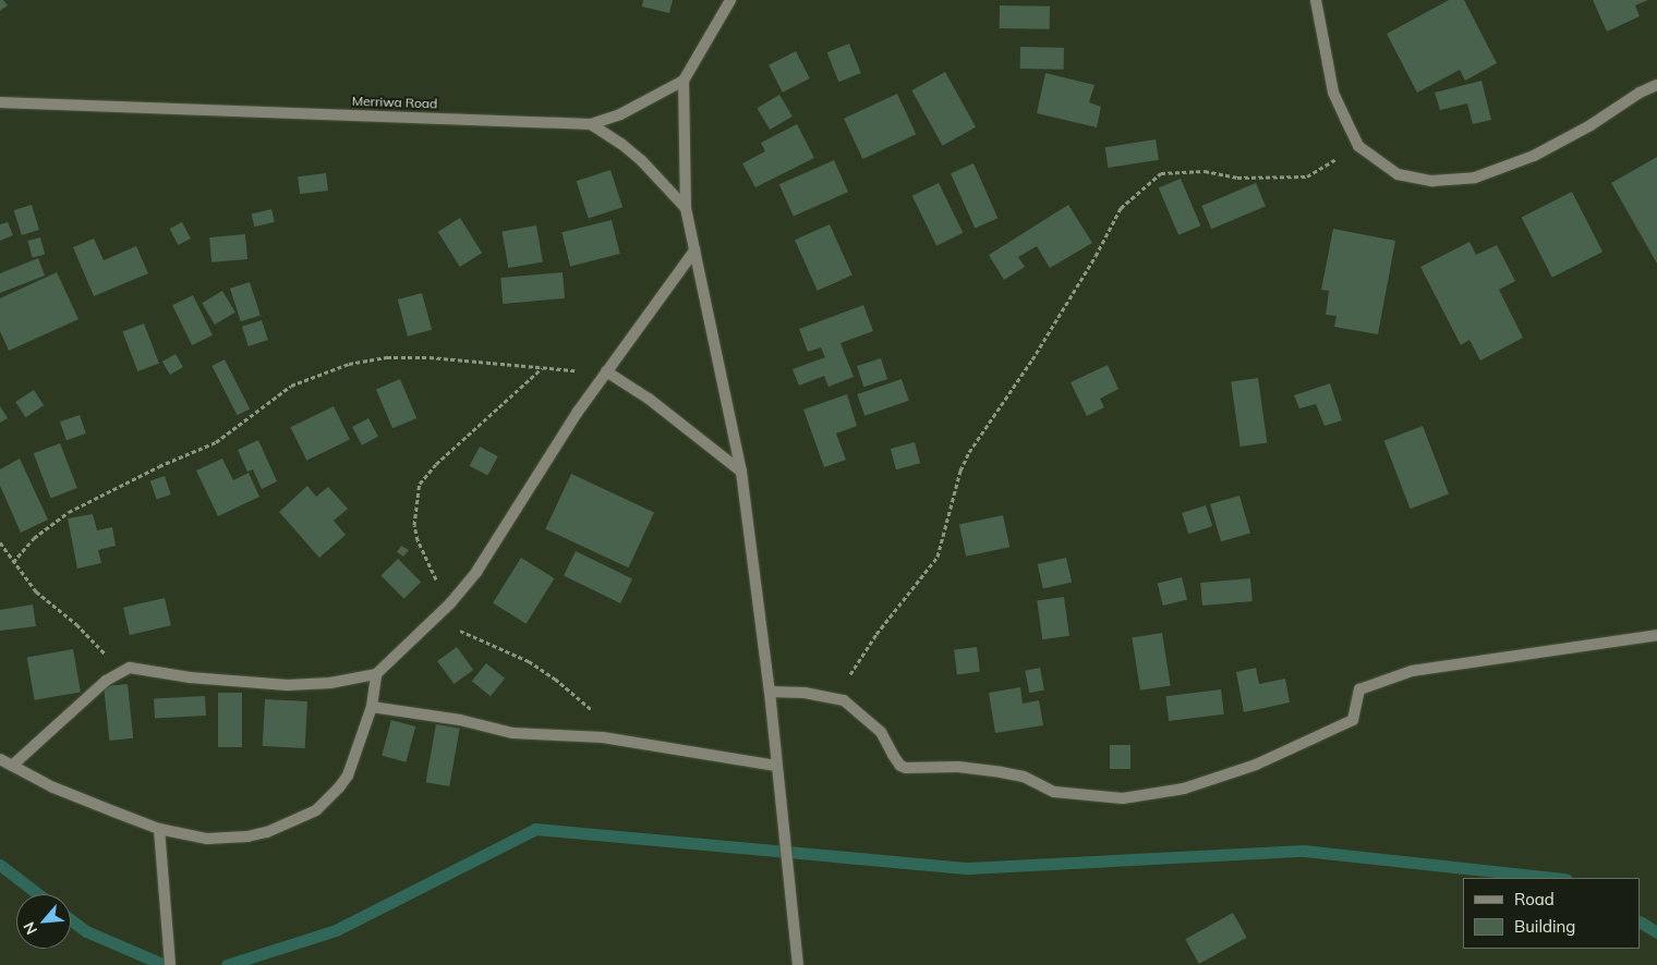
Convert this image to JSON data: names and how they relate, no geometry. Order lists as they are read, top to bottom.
{
  "streets": {
    "street": ["Merriwa Road"]
  },
  "legend": ["Road", "Building"],
  "north": "bottom left"
}
